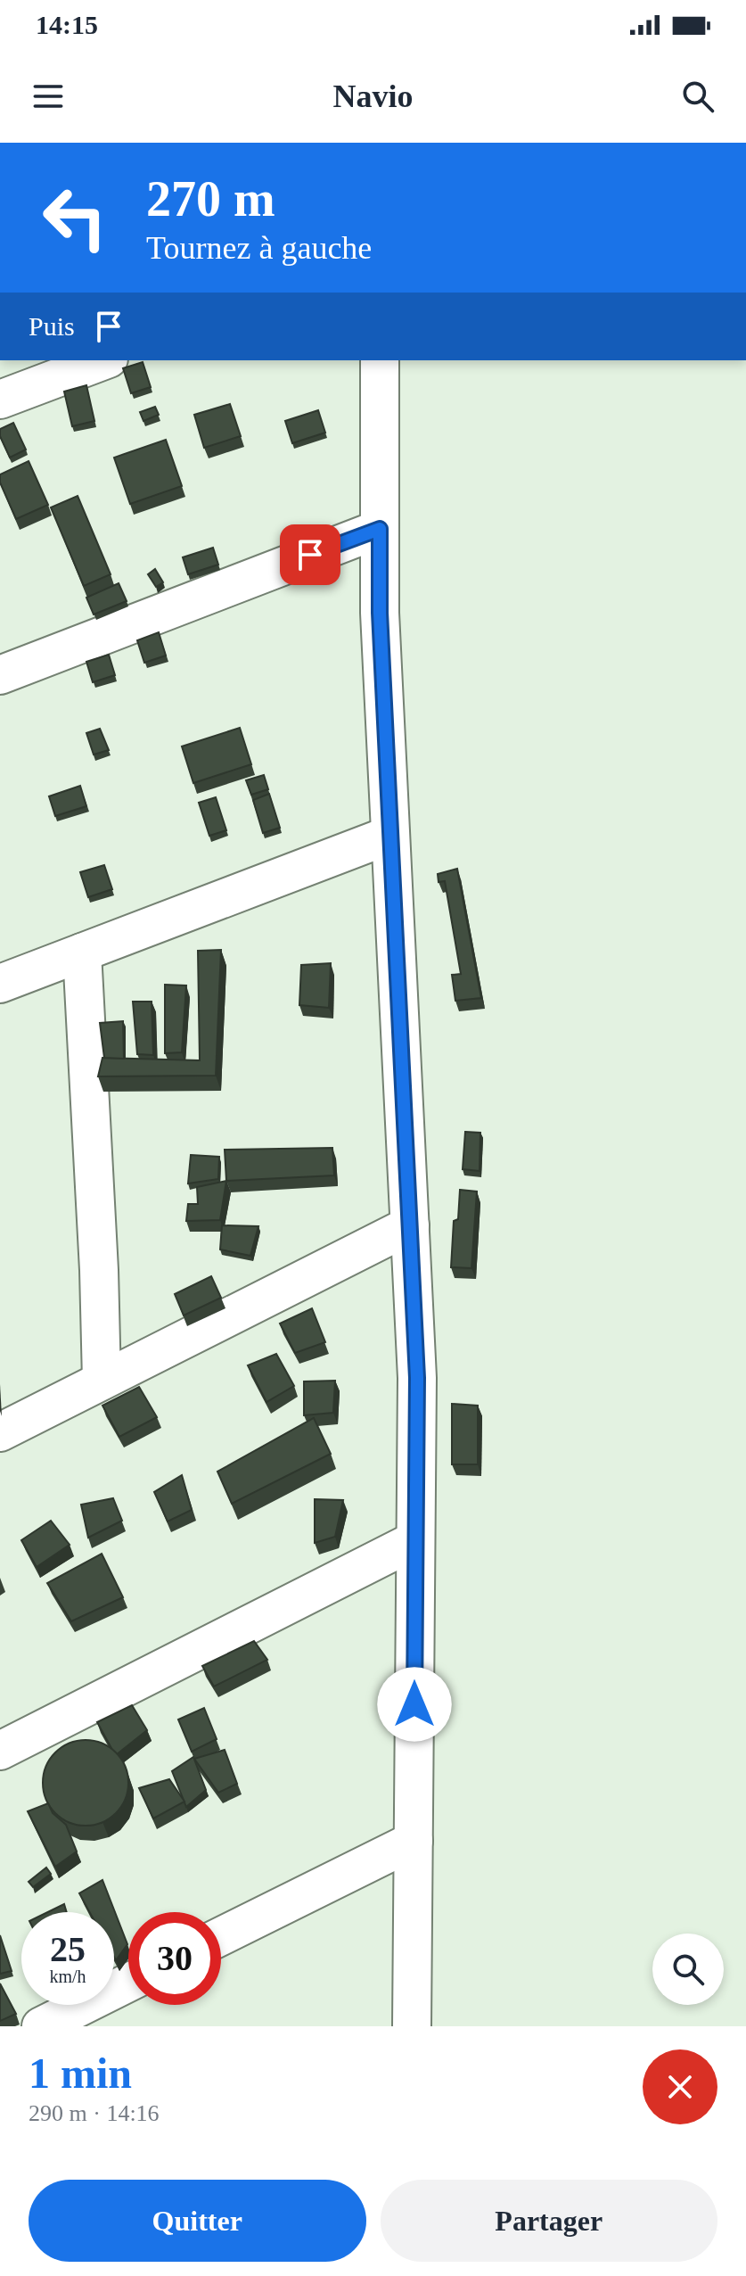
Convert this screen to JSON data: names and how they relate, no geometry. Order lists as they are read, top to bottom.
{
  "page": {
    "status": "14:15",
    "header": "Navio",
    "turn": ["270 m", "Tournez à gauche"],
    "then": "Puis",
    "speed": "25 km/h",
    "limit": "30",
    "heading": ["1 min", "290 m · 14:16"],
    "buttons": ["Quitter", "Partager"]
  }
}
